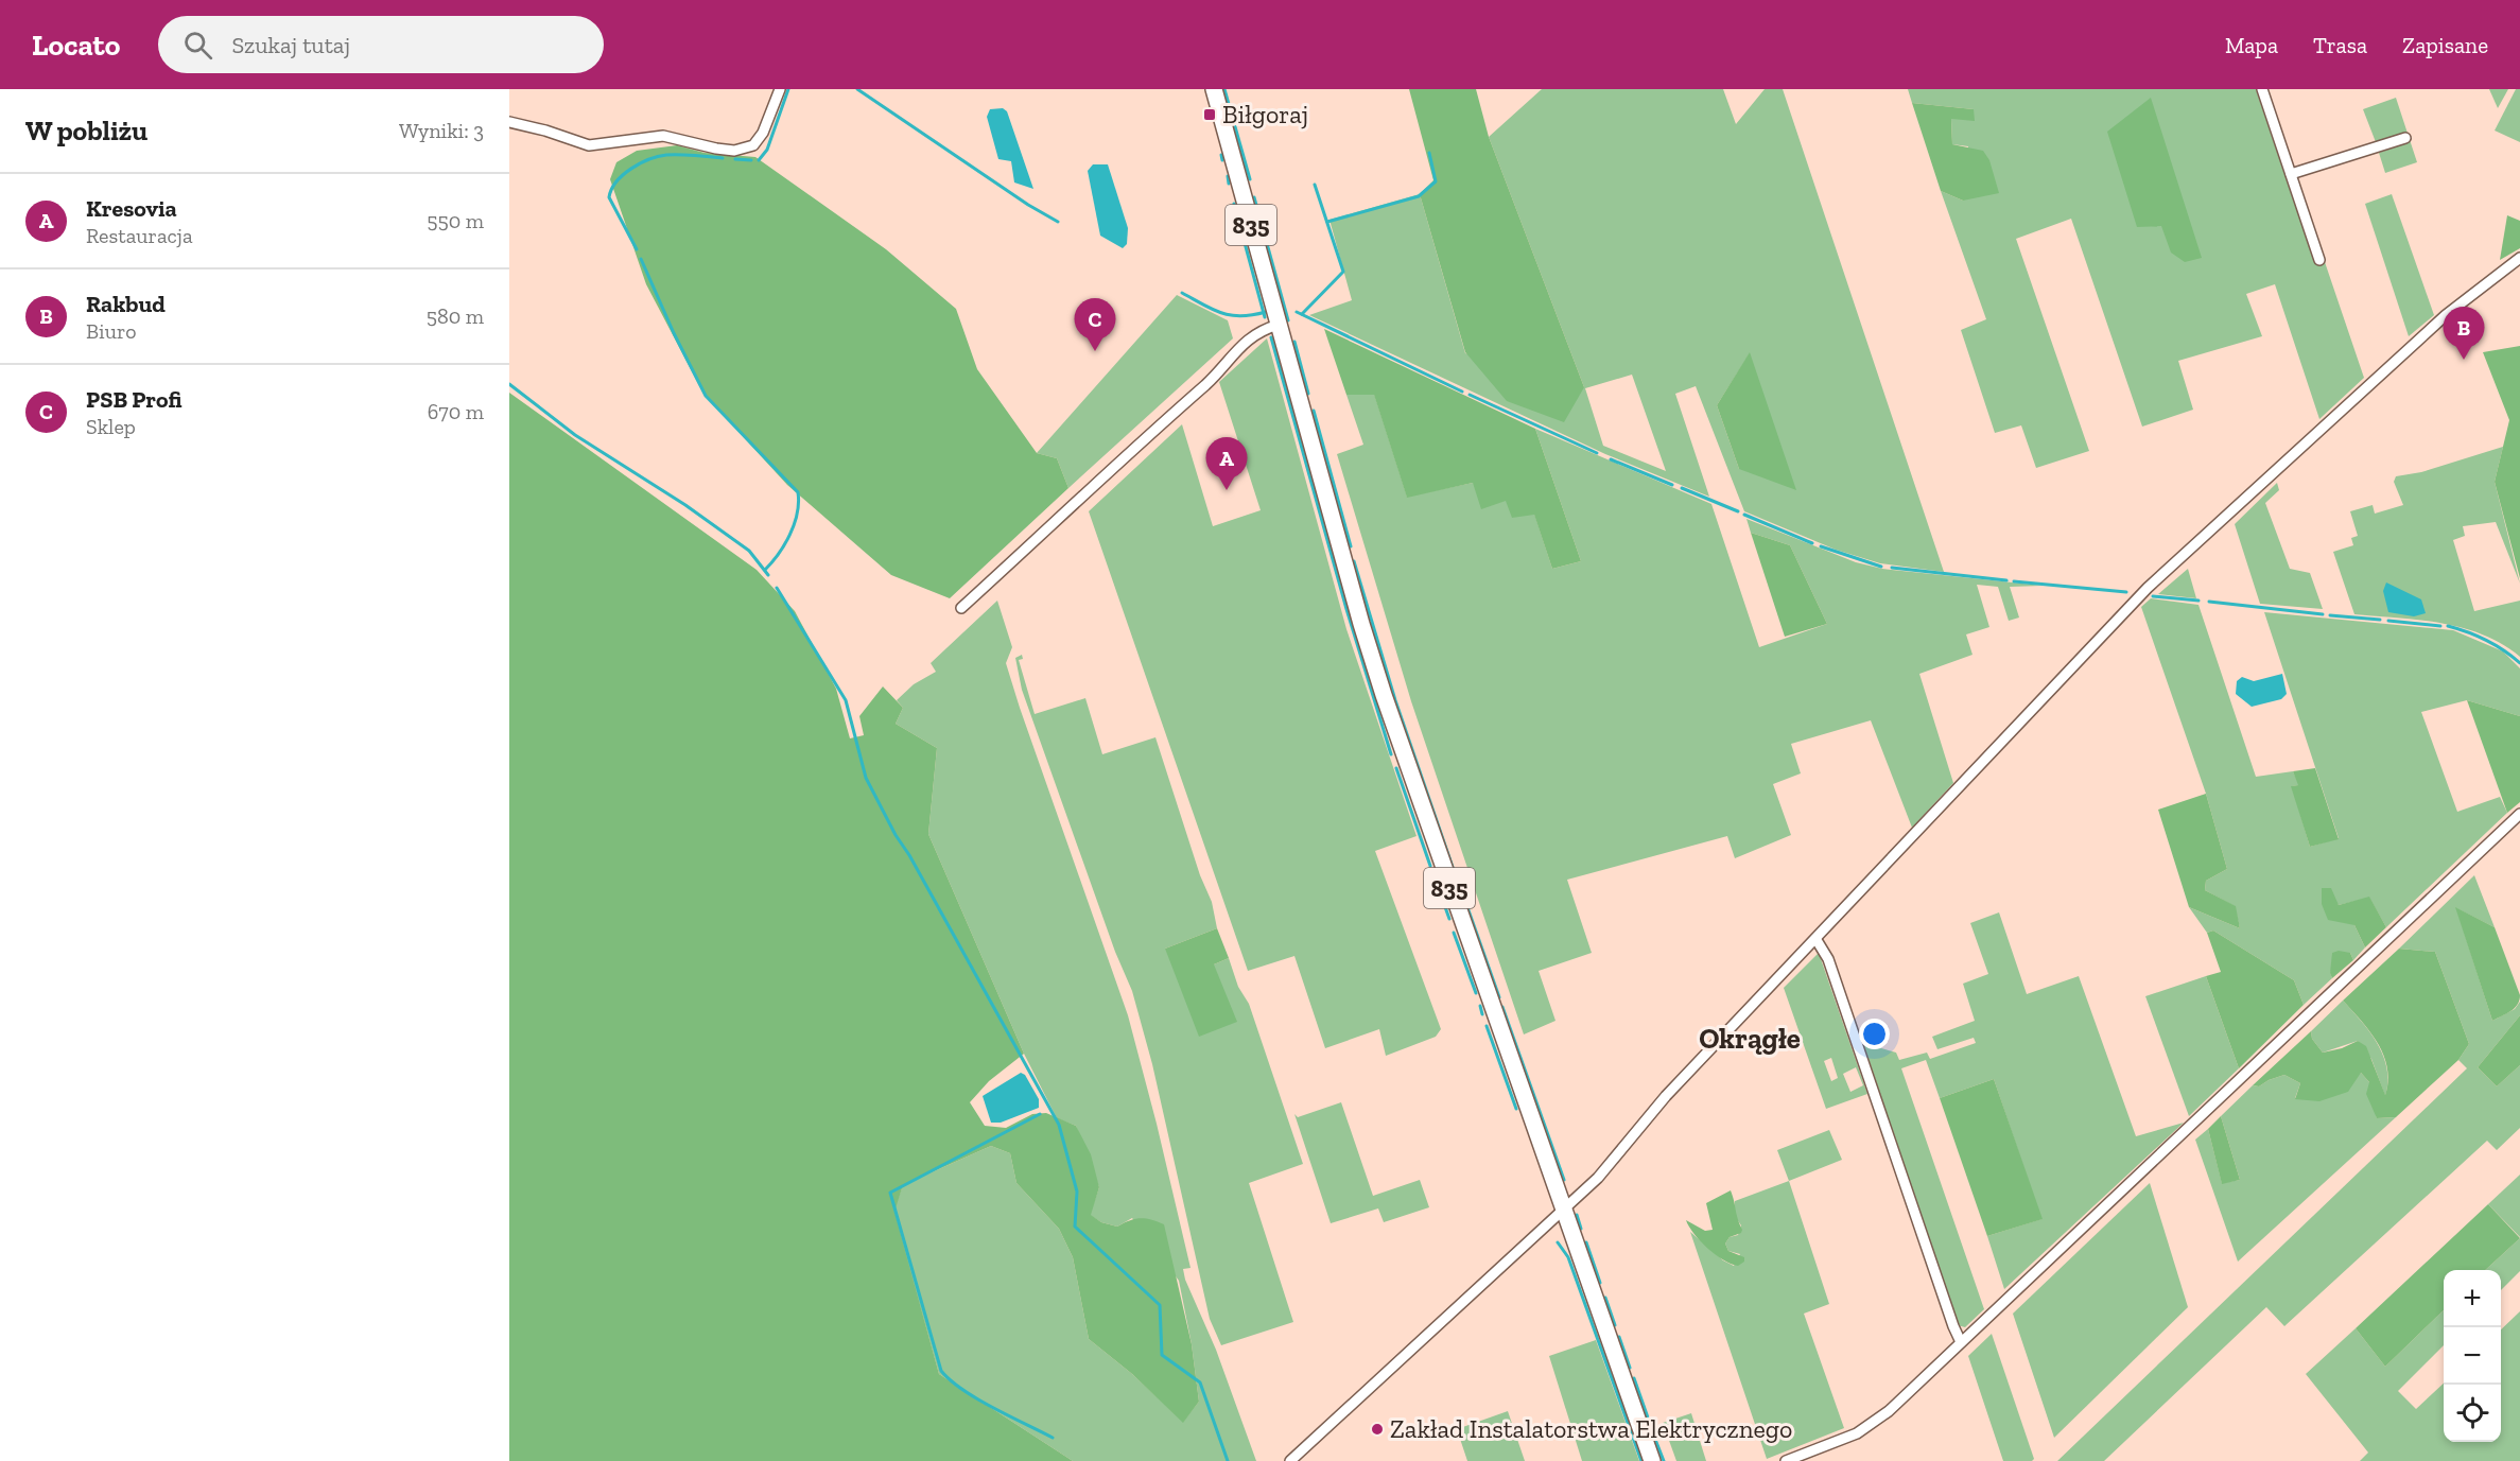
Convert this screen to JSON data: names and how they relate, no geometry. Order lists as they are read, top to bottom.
{
  "streets": {
    "main road": ["835"]
  },
  "districts": ["Okrągłe"],
  "places": {
    "transit": ["Biłgoraj"],
    "other": ["Zakład Instalatorstwa Elektrycznego"]
  },
  "page": {
    "header": "Locato",
    "search": "Szukaj tutaj",
    "nav": ["Mapa", "Trasa", "Zapisane"],
    "heading": ["W pobliżu", "Wyniki: 3"],
    "list": [
      {
        "mark": "A",
        "name": "Kresovia",
        "note": "Restauracja",
        "value": "550 m"
      },
      {
        "mark": "B",
        "name": "Rakbud",
        "note": "Biuro",
        "value": "580 m"
      },
      {
        "mark": "C",
        "name": "PSB Profi",
        "note": "Sklep",
        "value": "670 m"
      }
    ],
    "pins": ["C", "B", "A"],
    "map_buttons": ["+", "−"]
  }
}
